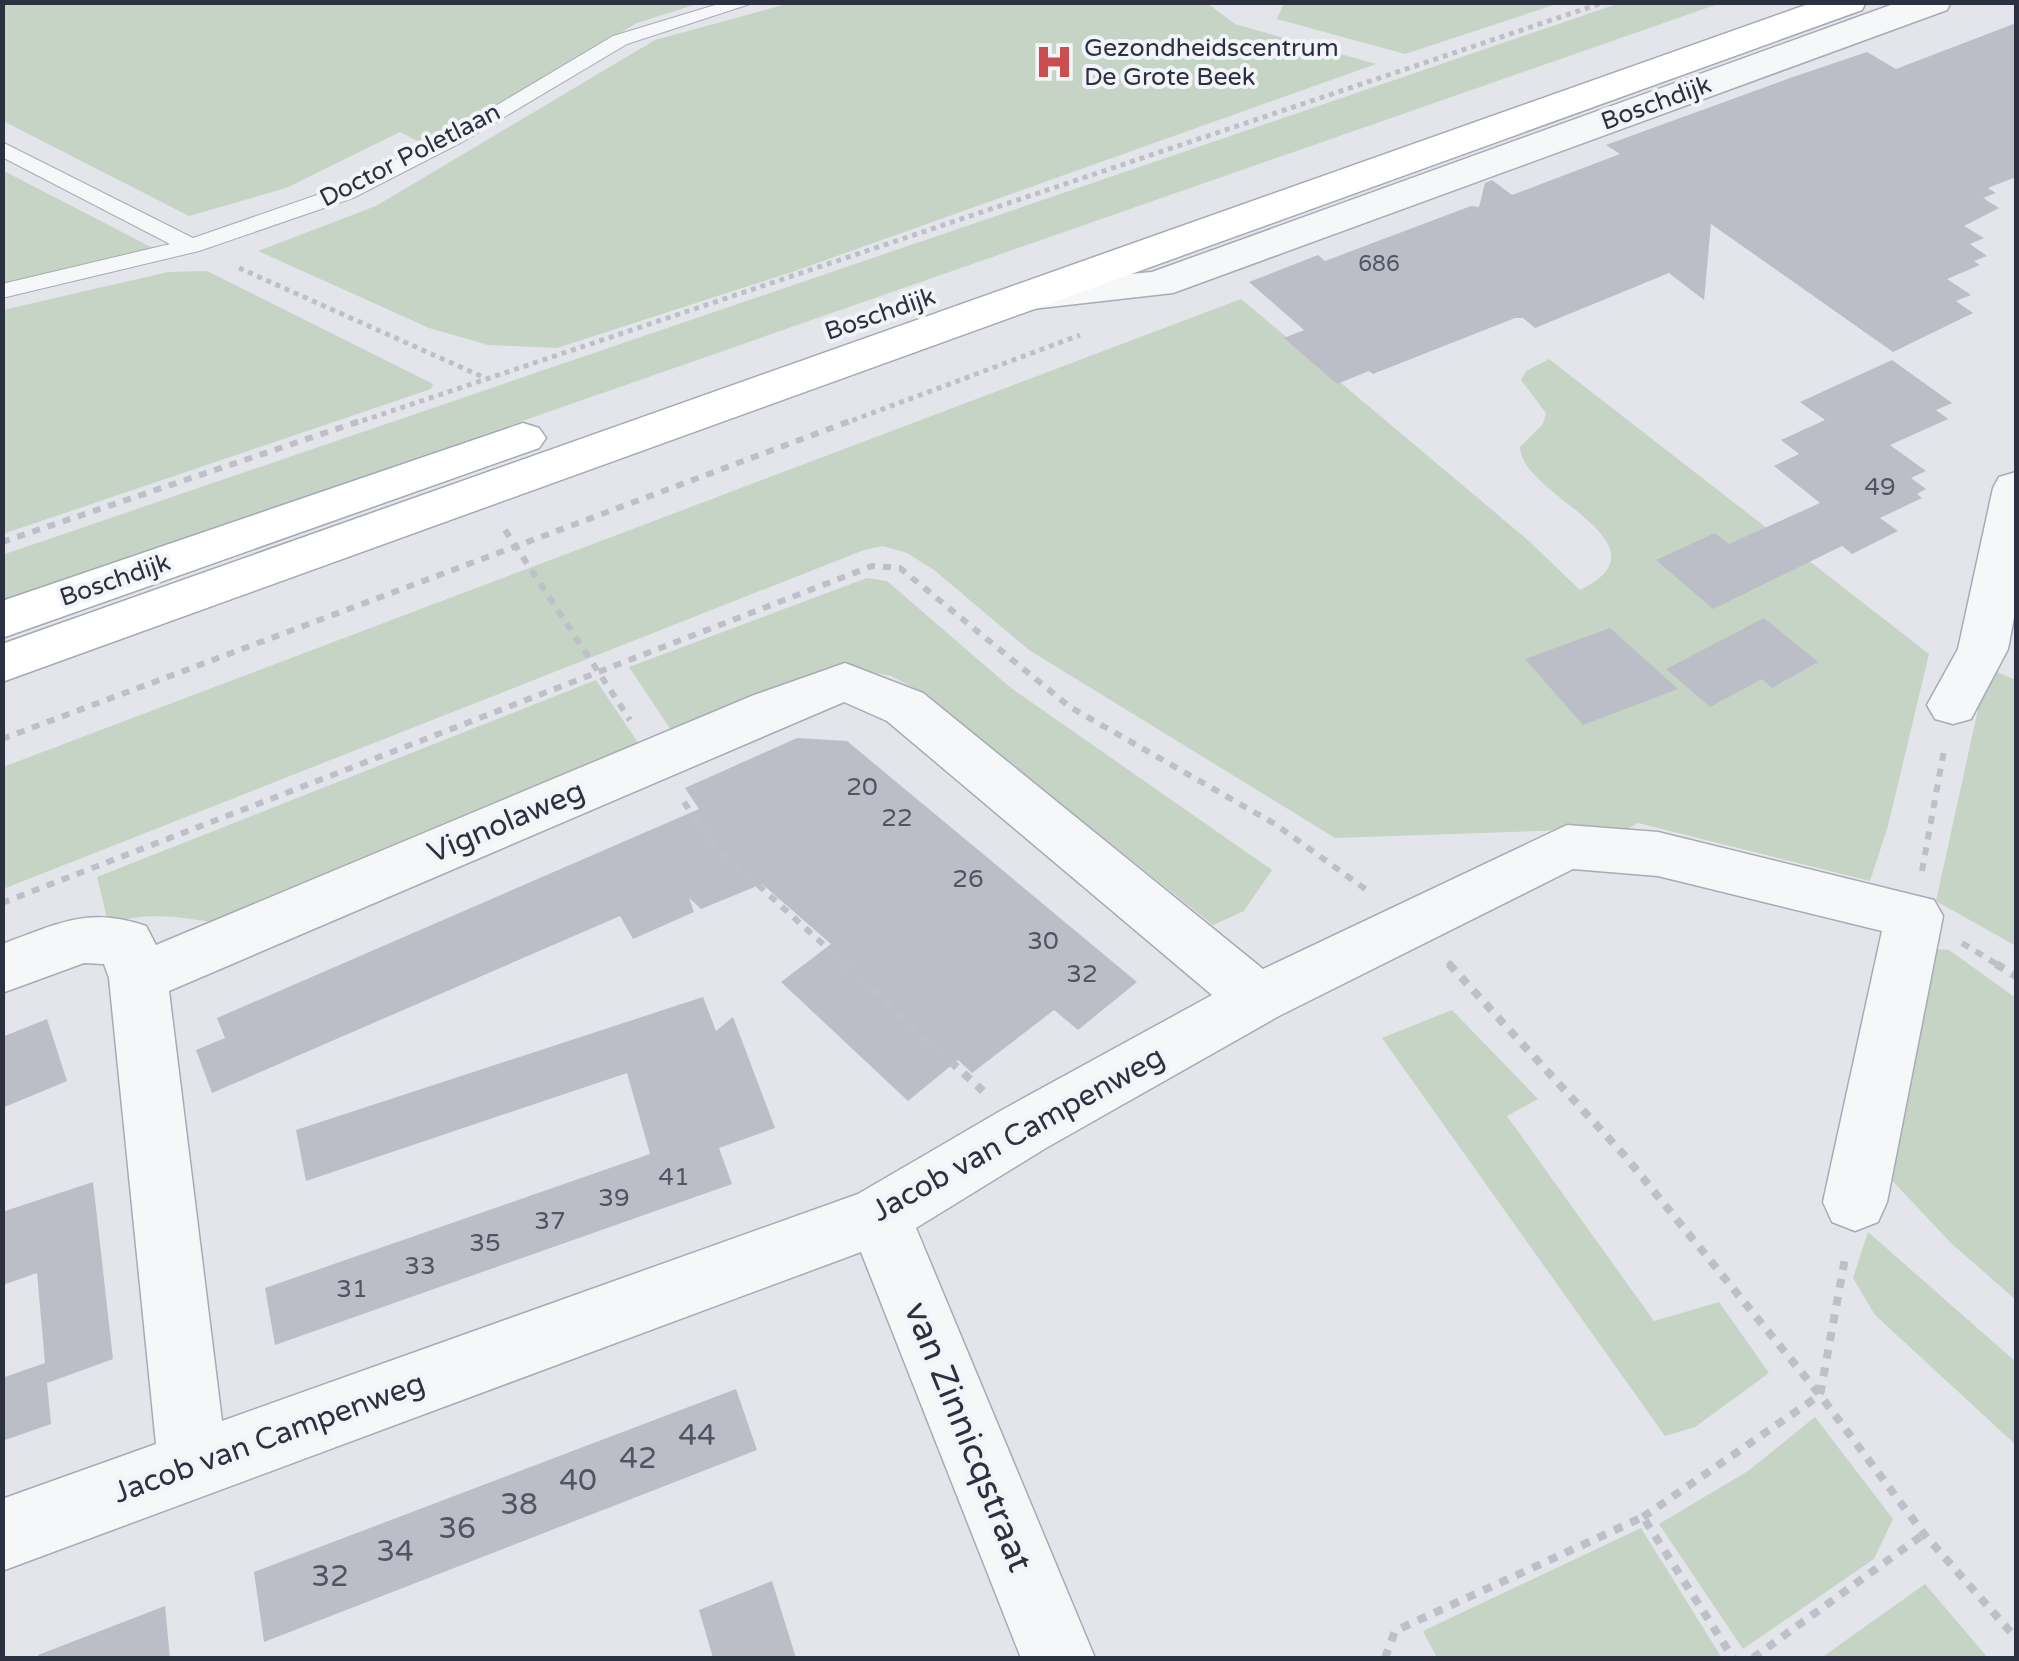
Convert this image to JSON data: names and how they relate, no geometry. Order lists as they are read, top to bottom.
{
  "streets": {
    "main road": ["Boschdijk"],
    "street": ["Vignolaweg", "Jacob van Campenweg", "van Zinnicqstraat"],
    "lane": ["Doctor Poletlaan"]
  },
  "crossings": [
    ["Vignolaweg", "Jacob van Campenweg"],
    ["Jacob van Campenweg", "van Zinnicqstraat"]
  ],
  "places": {
    "hospital": ["Gezondheidscentrum De Grote Beek"]
  },
  "house_numbers": [
    "686",
    "49",
    "20",
    "22",
    "26",
    "30",
    "32",
    "41",
    "39",
    "37",
    "35",
    "33",
    "31",
    "44",
    "42",
    "40",
    "38",
    "36",
    "34",
    "32"
  ]
}
